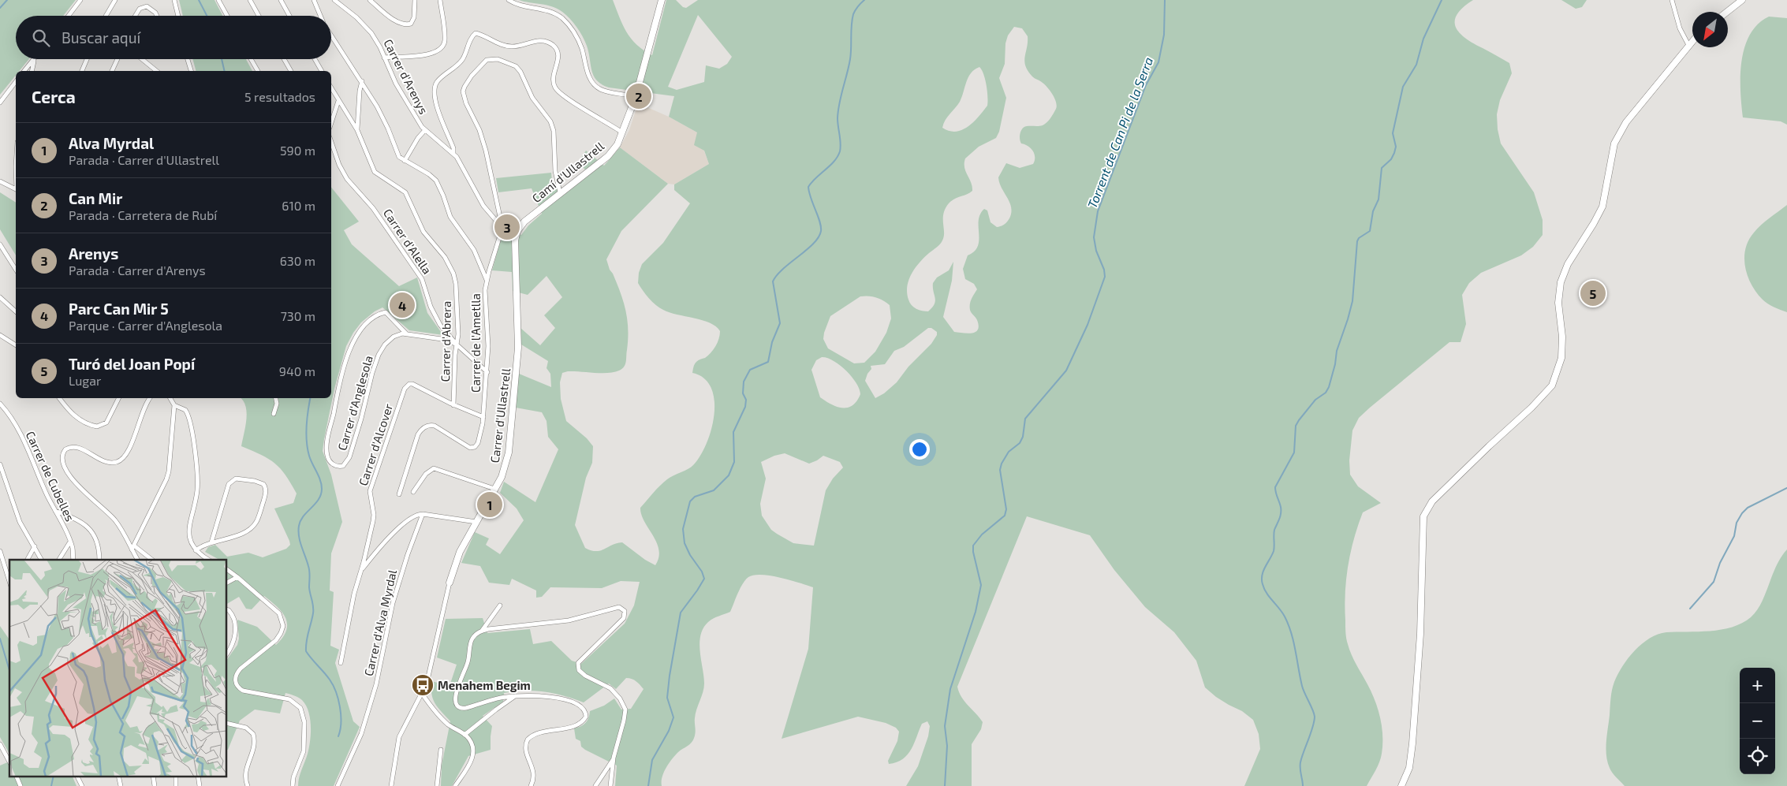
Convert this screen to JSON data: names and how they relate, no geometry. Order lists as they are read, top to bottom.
{
  "streets": {
    "street": [
      "Carrer d'Arenys",
      "Camí d'Ullastrell",
      "Carrer d'Alella",
      "Carrer d'Abrera",
      "Carrer de l'Ametlla",
      "Carrer d'Anglesola",
      "Carrer d'Ullastrell",
      "Carrer d'Alcover",
      "Carrer de Cubelles",
      "Carrer d'Alva Myrdal"
    ]
  },
  "crossings": [
    ["Carrer d'Arenys", "Camí d'Ullastrell"],
    ["Carrer d'Arenys", "Carrer de l'Ametlla"],
    ["Carrer d'Arenys", "Carrer d'Ullastrell"],
    ["Camí d'Ullastrell", "Carrer d'Ullastrell"],
    ["Carrer d'Alella", "Carrer d'Abrera"],
    ["Carrer d'Alella", "Carrer de l'Ametlla"],
    ["Carrer d'Abrera", "Carrer d'Alcover"],
    ["Carrer de l'Ametlla", "Carrer d'Alcover"]
  ],
  "water": ["Torrent de Can Pi de la Serra"],
  "places": {
    "bus stop": ["Menahem Begim"]
  },
  "north": "bottom left",
  "page": {
    "search": "Buscar aquí",
    "heading": ["Cerca", "5 resultados"],
    "pins": [
      "2",
      "3",
      "5",
      "4",
      "1"
    ],
    "list": [
      {
        "mark": "1",
        "name": "Alva Myrdal",
        "note": "Parada · Carrer d'Ullastrell",
        "value": "590 m"
      },
      {
        "mark": "2",
        "name": "Can Mir",
        "note": "Parada · Carretera de Rubí",
        "value": "610 m"
      },
      {
        "mark": "3",
        "name": "Arenys",
        "note": "Parada · Carrer d'Arenys",
        "value": "630 m"
      },
      {
        "mark": "4",
        "name": "Parc Can Mir 5",
        "note": "Parque · Carrer d'Anglesola",
        "value": "730 m"
      },
      {
        "mark": "5",
        "name": "Turó del Joan Popí",
        "note": "Lugar",
        "value": "940 m"
      }
    ],
    "map_buttons": ["+", "−"]
  }
}
